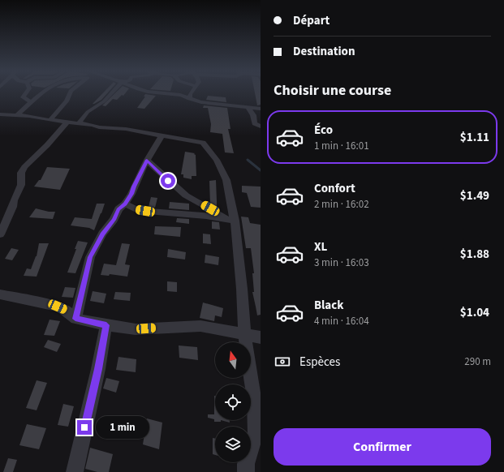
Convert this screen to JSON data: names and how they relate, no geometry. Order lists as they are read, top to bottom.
{
  "north": "top",
  "page": {
    "banner": ["Départ", "Destination"],
    "heading": "Choisir une course",
    "list": [
      {
        "name": "Éco",
        "note": "1 min · 16:01",
        "value": "$1.11"
      },
      {
        "name": "Confort",
        "note": "2 min · 16:02",
        "value": "$1.49"
      },
      {
        "name": "XL",
        "note": "3 min · 16:03",
        "value": "$1.88"
      },
      {
        "name": "Black",
        "note": "4 min · 16:04",
        "value": "$1.04"
      }
    ],
    "pay": ["Espèces", "290 m"],
    "bubble": "1 min",
    "buttons": "Confirmer"
  }
}
